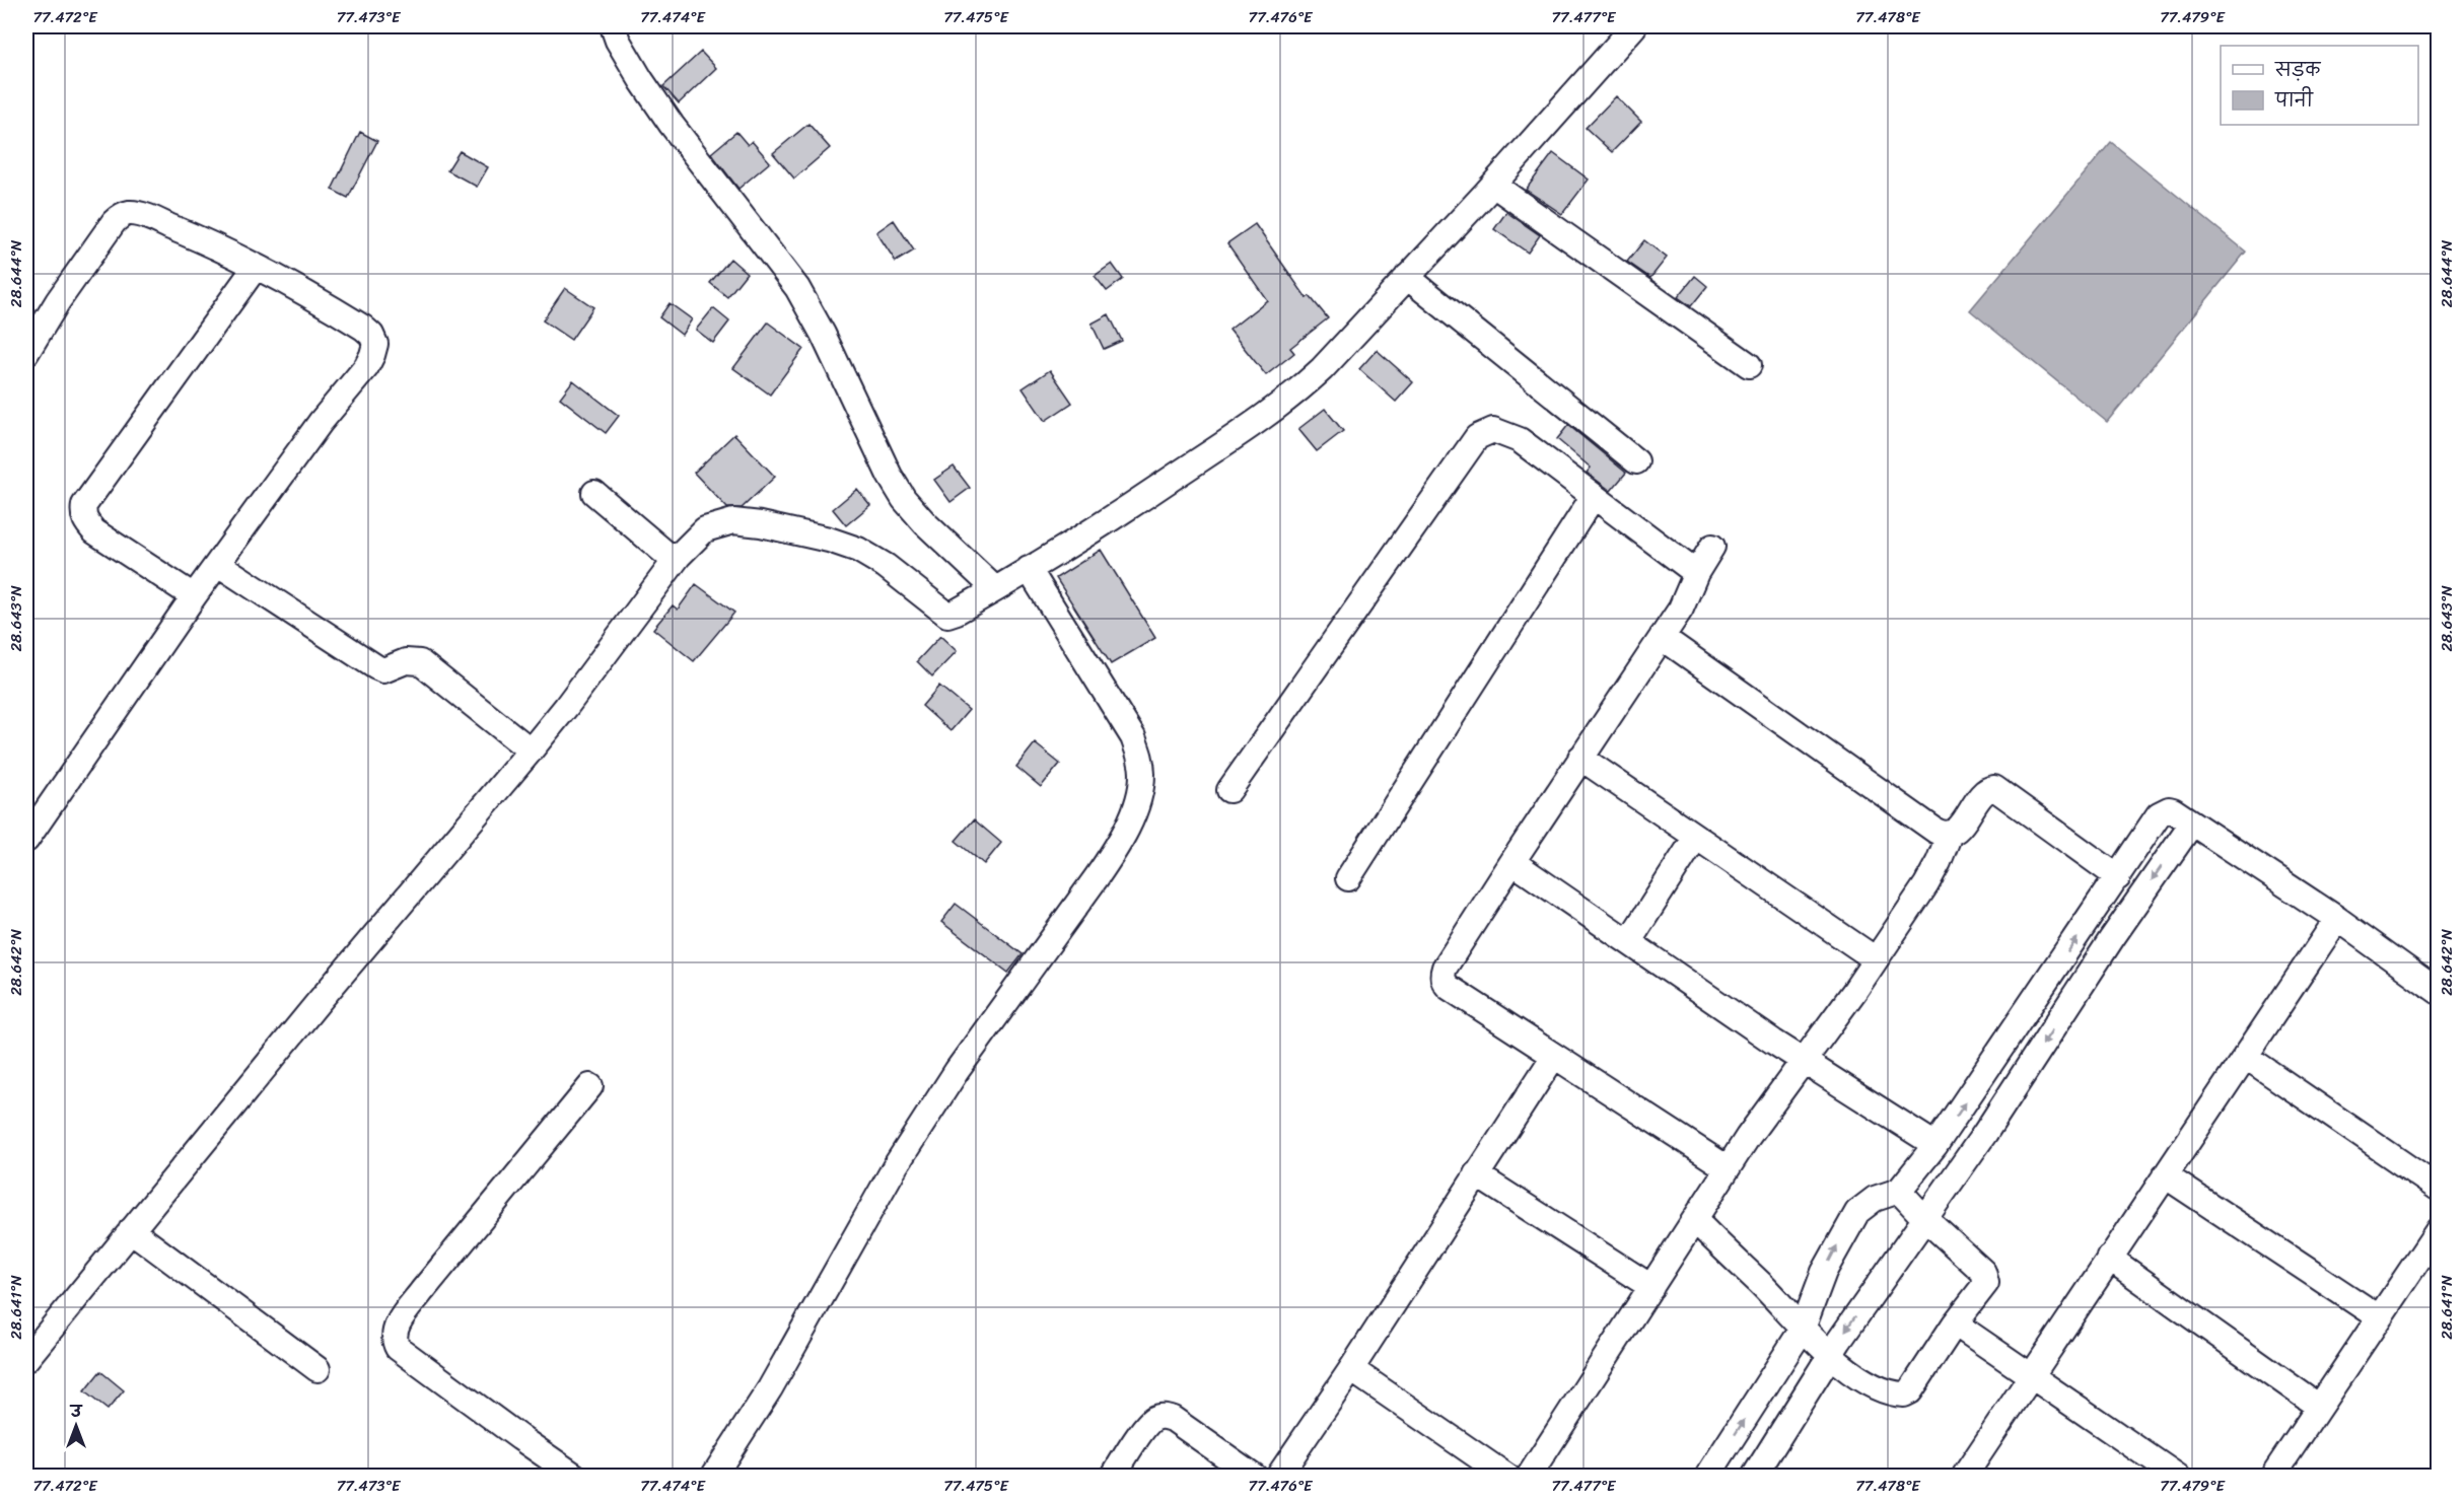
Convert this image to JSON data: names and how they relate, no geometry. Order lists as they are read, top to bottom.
{
  "legend": ["सड़क", "पानी"],
  "north": "top",
  "coordinates": [
    "77.472°E",
    "77.473°E",
    "77.474°E",
    "77.475°E",
    "77.476°E",
    "77.477°E",
    "77.478°E",
    "77.479°E",
    "28.644°N",
    "28.643°N",
    "28.642°N",
    "28.641°N"
  ]
}
